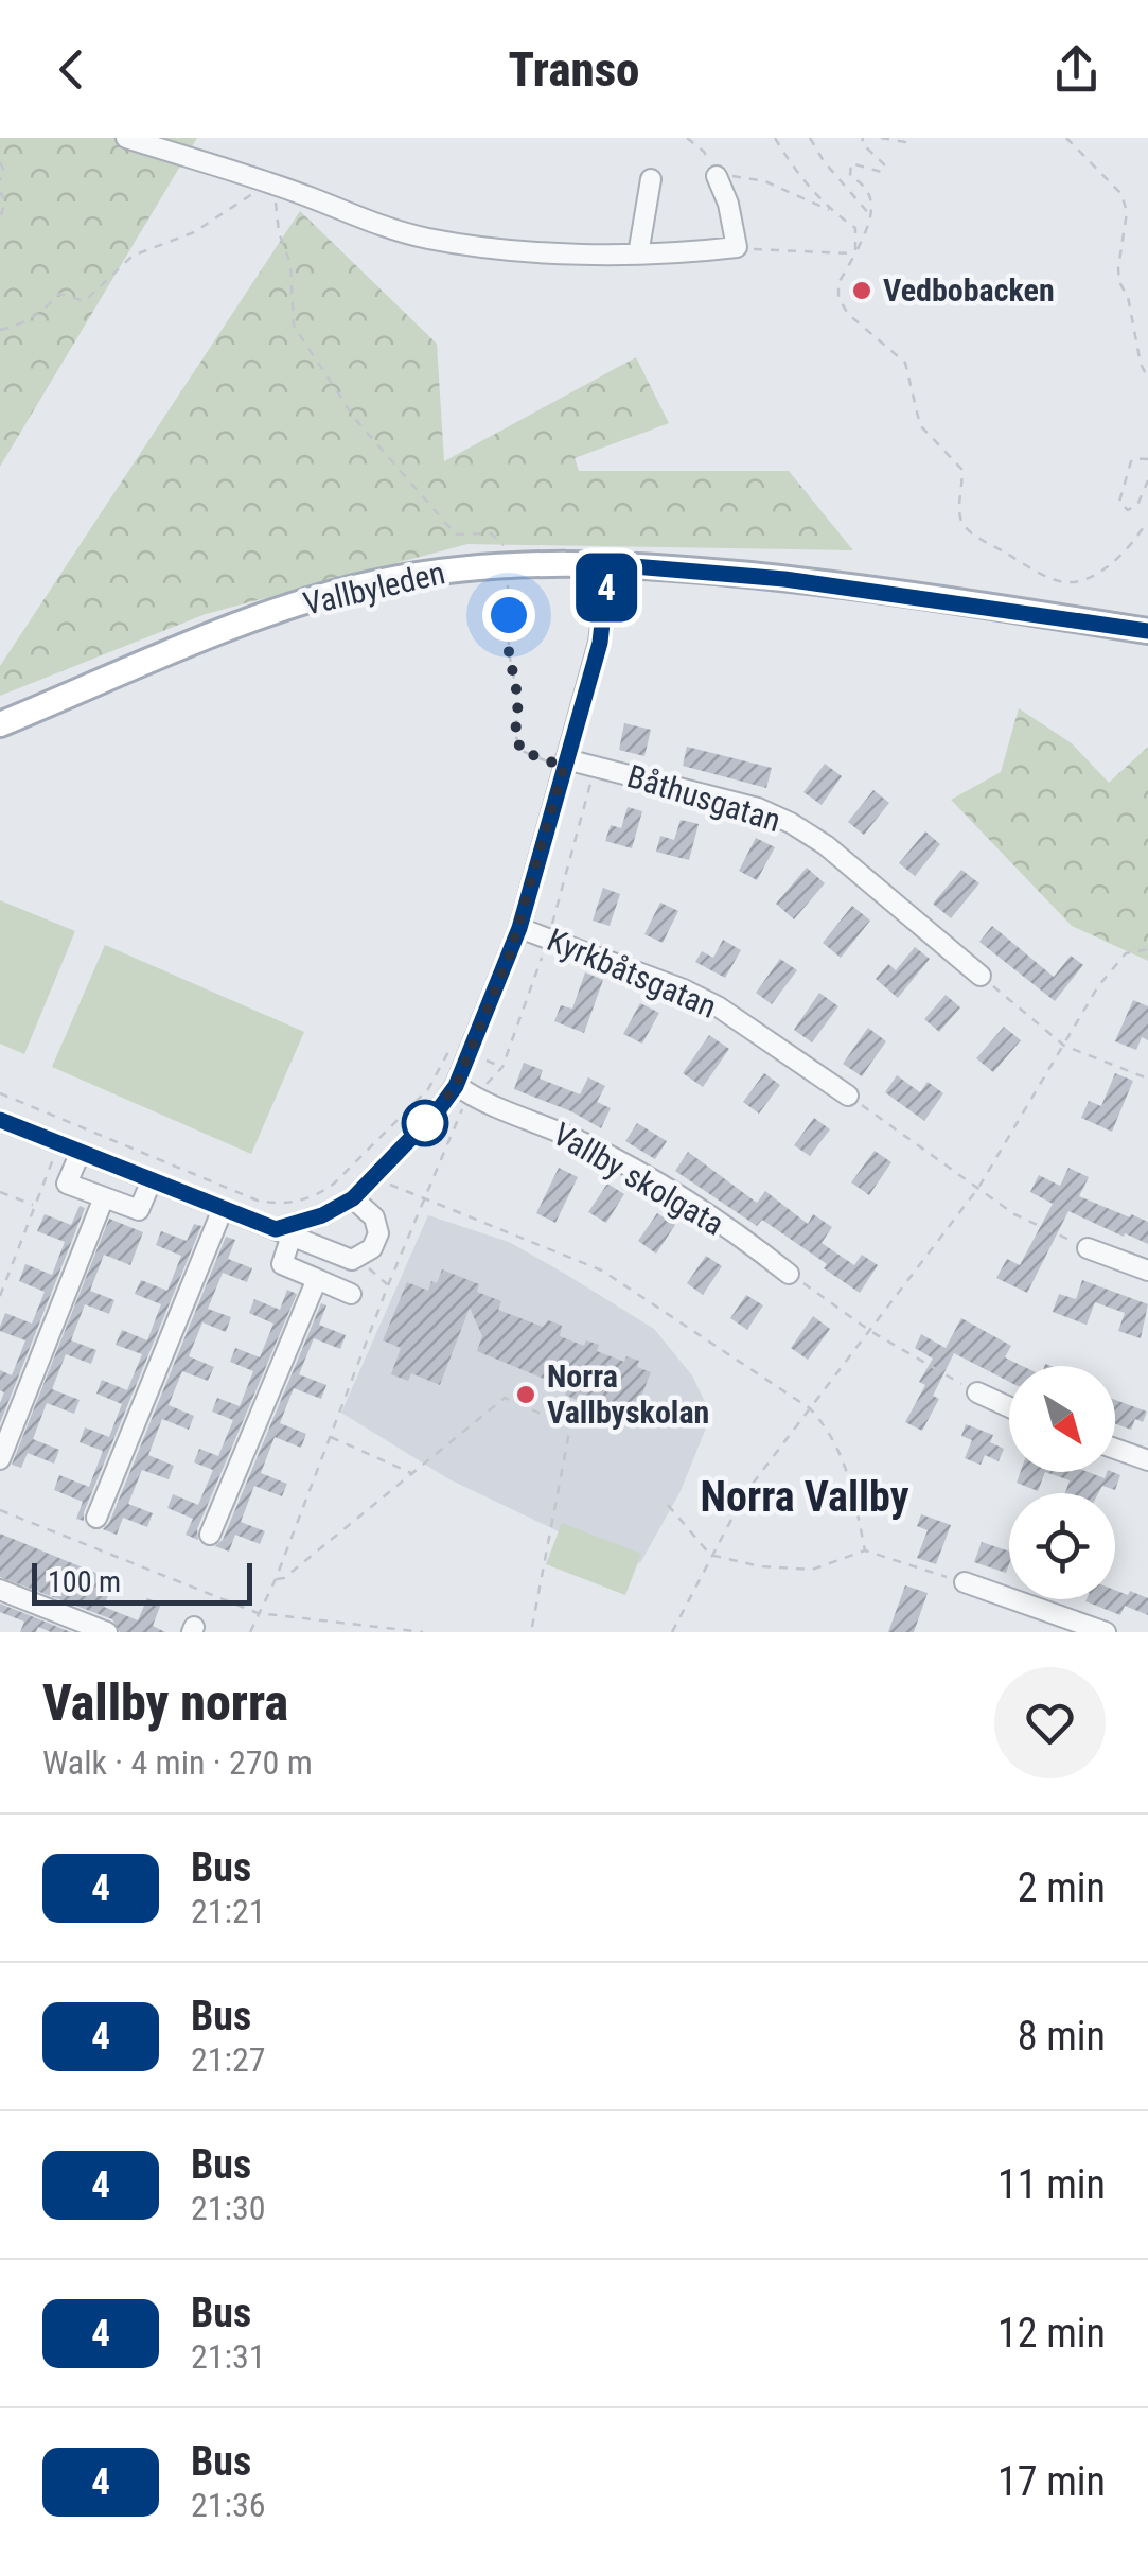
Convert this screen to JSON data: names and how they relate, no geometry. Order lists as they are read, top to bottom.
{
  "streets": {
    "main road": ["Vallbyleden"],
    "street": ["Båthusgatan", "Kyrkbåtsgatan", "Vallby skolgata"]
  },
  "districts": ["Norra Vallby"],
  "places": ["Vedbobacken", "Norra Vallbyskolan"],
  "lines": ["bus line 4"],
  "scale_bar": "100 m",
  "north": "bottom right",
  "page": {
    "header": "Transo",
    "on_map": "4",
    "scale": "100 m",
    "heading": ["Vallby norra", "Walk · 4 min · 270 m"],
    "list": [
      {
        "mark": "4",
        "name": "Bus",
        "note": "21:21",
        "value": "2 min"
      },
      {
        "mark": "4",
        "name": "Bus",
        "note": "21:27",
        "value": "8 min"
      },
      {
        "mark": "4",
        "name": "Bus",
        "note": "21:30",
        "value": "11 min"
      },
      {
        "mark": "4",
        "name": "Bus",
        "note": "21:31",
        "value": "12 min"
      },
      {
        "mark": "4",
        "name": "Bus",
        "note": "21:36",
        "value": "17 min"
      }
    ]
  }
}
